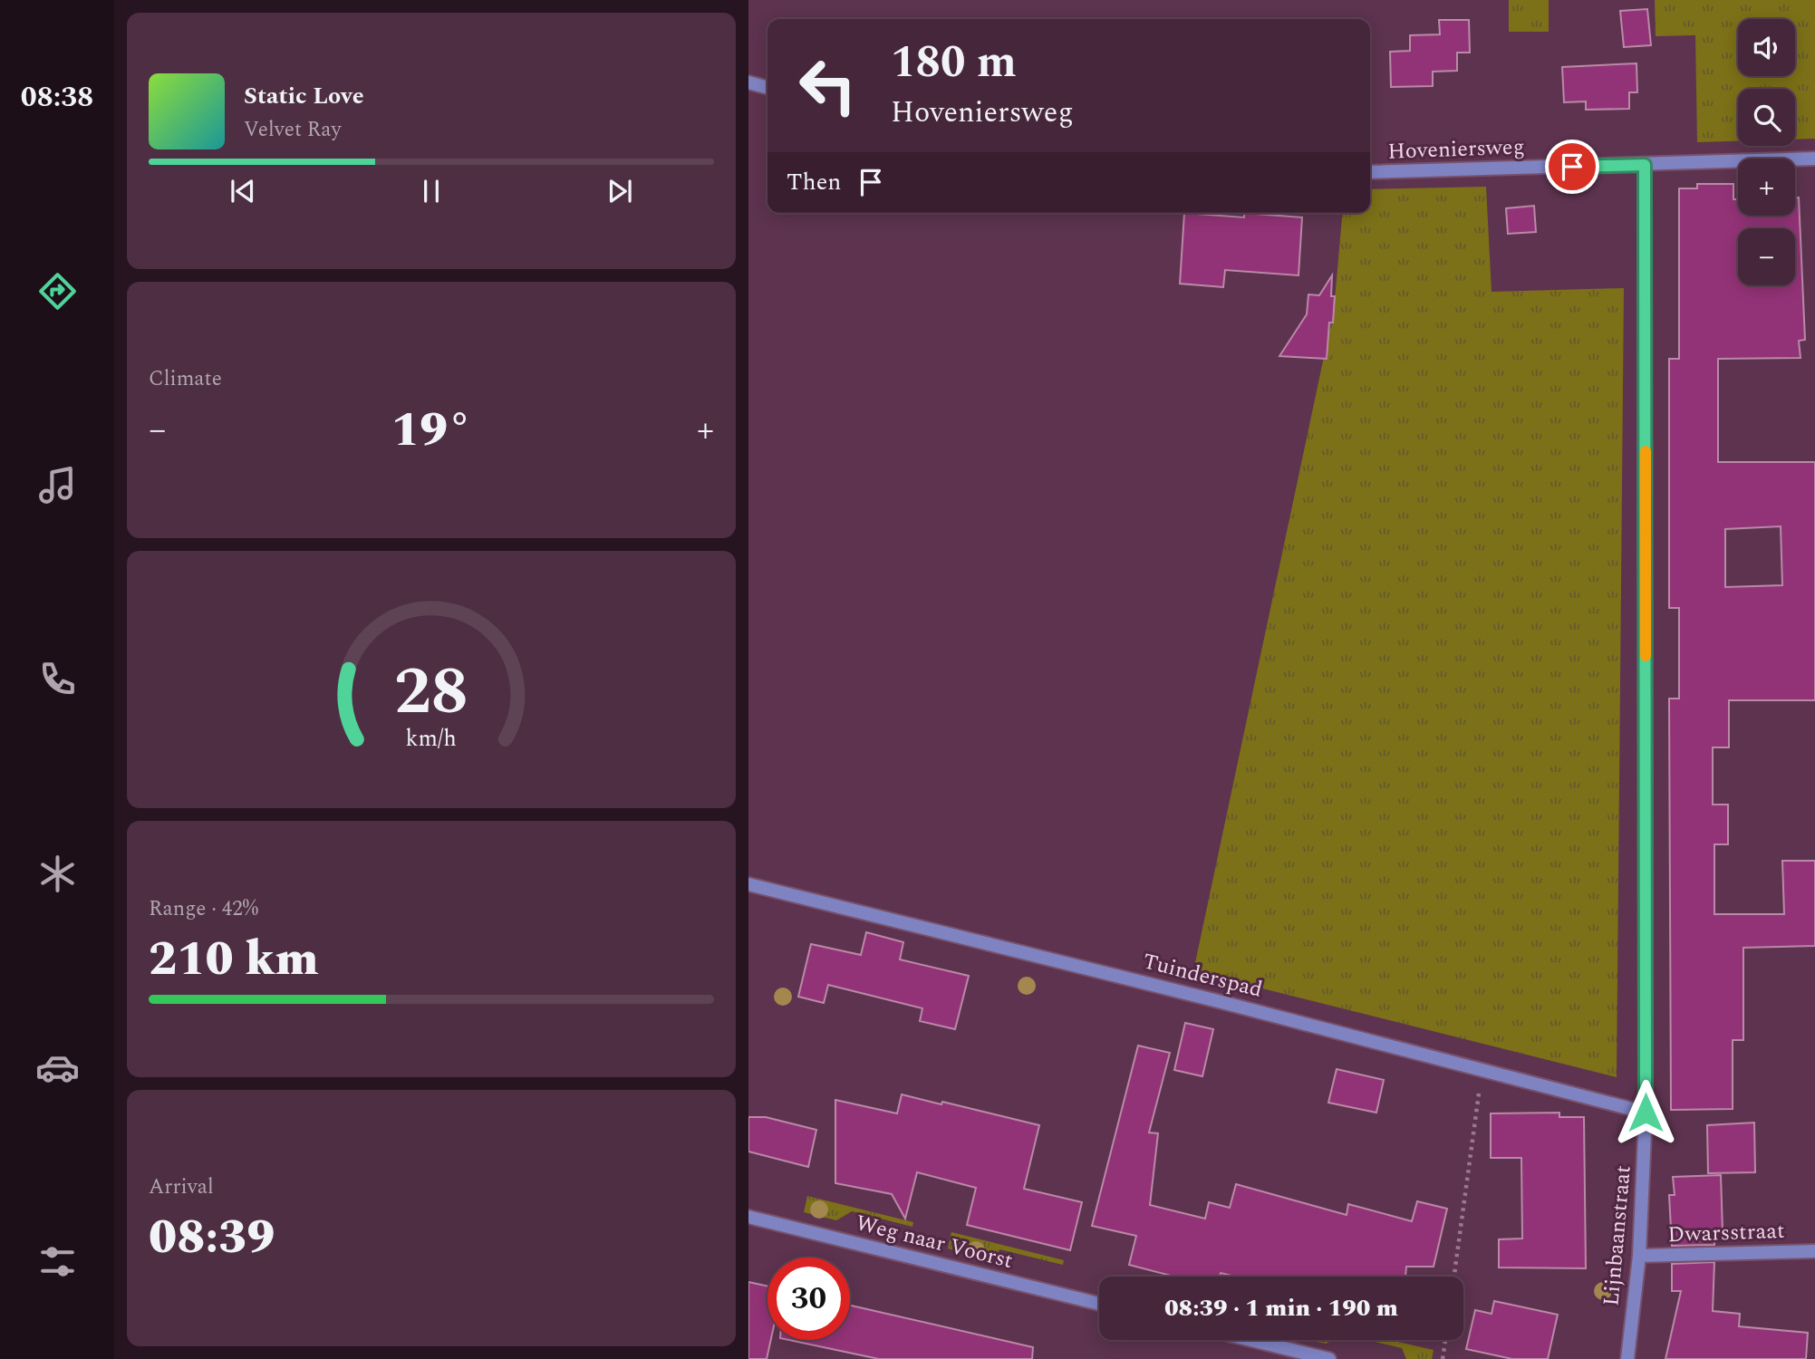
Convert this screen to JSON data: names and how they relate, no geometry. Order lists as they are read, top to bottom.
{
  "streets": {
    "street": [
      "Hoveniersweg",
      "Tuinderspad",
      "Dwarsstraat",
      "Lijnbaanstraat",
      "Weg naar Voorst"
    ]
  },
  "crossings": [
    ["Hoveniersweg", "Lijnbaanstraat"],
    ["Tuinderspad", "Lijnbaanstraat"],
    ["Dwarsstraat", "Lijnbaanstraat"]
  ],
  "page": {
    "tabs": "08:38",
    "map_buttons": ["+", "−"],
    "turn": ["180 m", "Hoveniersweg"],
    "song": ["Static Love", "Velvet Ray"],
    "then": "Then",
    "tile": [
      "Climate",
      ["Range · 42%", "210 km"],
      ["Arrival", "08:39"]
    ],
    "heat": ["−", "19°", "+"],
    "limit": "30",
    "trip": "08:39 · 1 min · 190 m",
    "gauge": ["28", "km/h"]
  }
}
